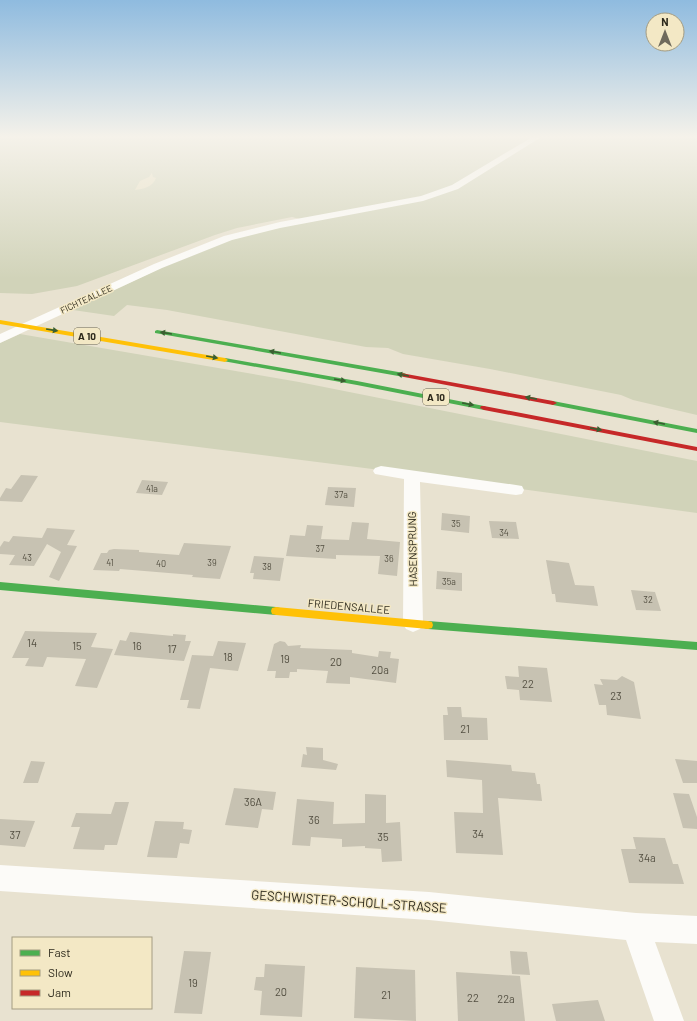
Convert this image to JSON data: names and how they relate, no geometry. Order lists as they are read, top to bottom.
{
  "streets": {
    "main road": ["A 10", "FRIEDENSALLEE"],
    "street": ["FICHTEALLEE", "HASENSPRUNG", "GESCHWISTER-SCHOLL-STRASSE"]
  },
  "crossings": [
    ["HASENSPRUNG", "FRIEDENSALLEE"]
  ],
  "house_numbers": [
    "41a",
    "37a",
    "35",
    "34",
    "37",
    "43",
    "36",
    "41",
    "39",
    "40",
    "38",
    "35a",
    "32",
    "14",
    "15",
    "16",
    "17",
    "18",
    "19",
    "20",
    "20a",
    "22",
    "23",
    "21",
    "36A",
    "36",
    "34",
    "37",
    "35",
    "34a",
    "19",
    "20",
    "21",
    "22",
    "22a"
  ],
  "legend": ["Fast", "Slow", "Jam"],
  "north": "top"
}
